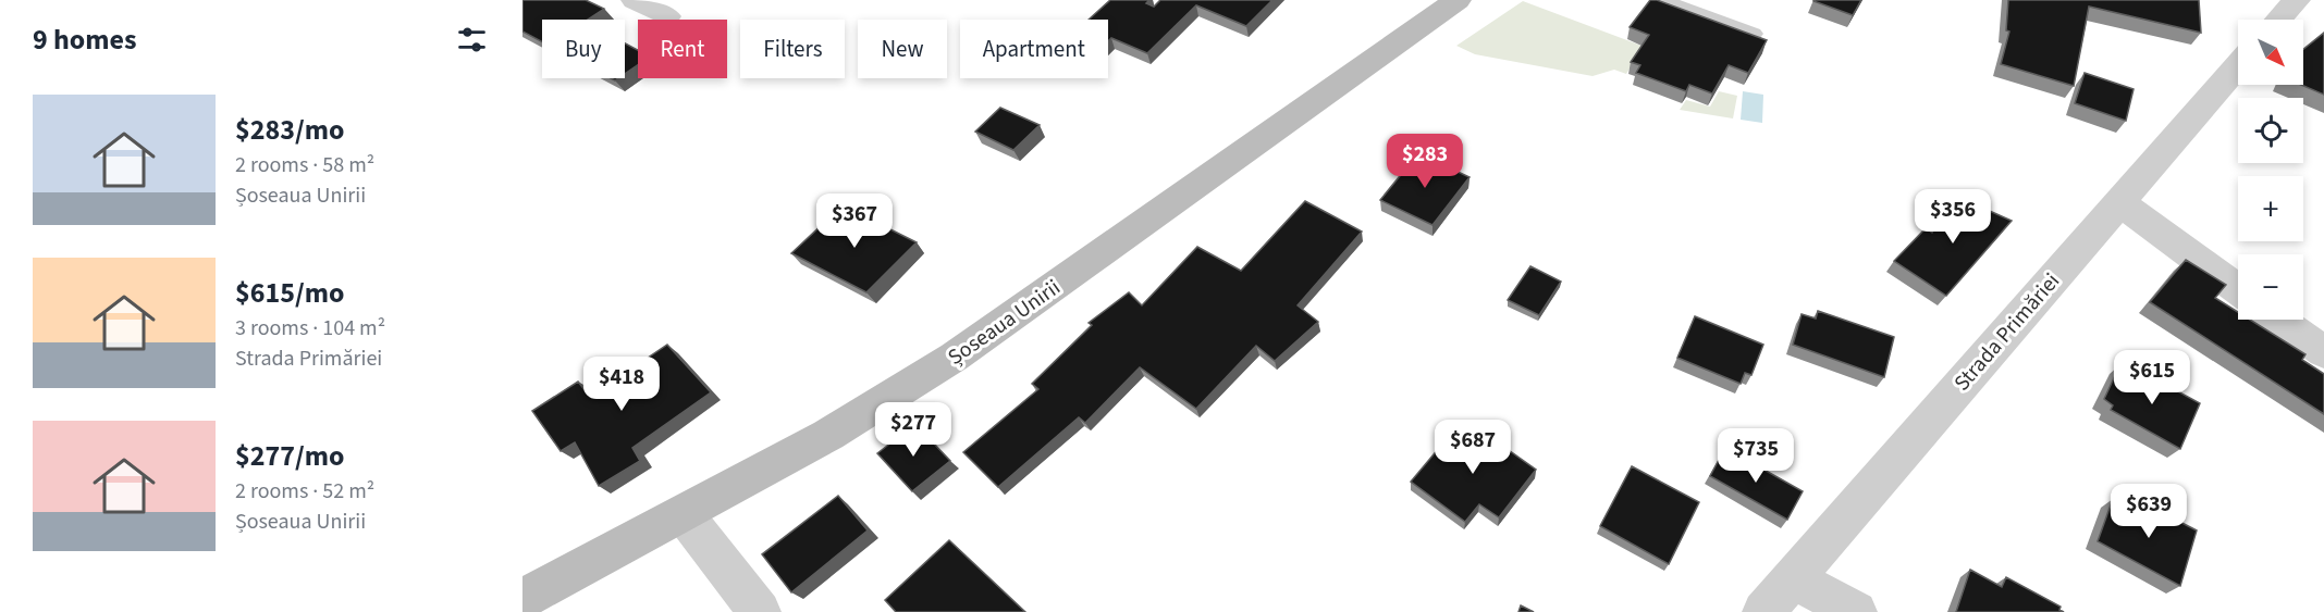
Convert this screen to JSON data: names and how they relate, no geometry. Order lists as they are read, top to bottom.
{
  "streets": {
    "main road": ["Șoseaua Unirii"],
    "street": ["Strada Primăriei"]
  },
  "north": "bottom right",
  "page": {
    "heading": "9 homes",
    "map_buttons": ["+", "−"],
    "chip": [
      "Buy",
      "Rent",
      "Filters",
      "New",
      "Apartment"
    ],
    "list": [
      {
        "name": "$283/mo",
        "note": "2 rooms · 58 m² · Șoseaua Unirii"
      },
      {
        "name": "$615/mo",
        "note": "3 rooms · 104 m² · Strada Primăriei"
      },
      {
        "name": "$277/mo",
        "note": "2 rooms · 52 m² · Șoseaua Unirii"
      }
    ],
    "price": [
      "$283",
      "$356",
      "$367",
      "$615",
      "$418",
      "$277",
      "$687",
      "$735",
      "$639"
    ]
  }
}
